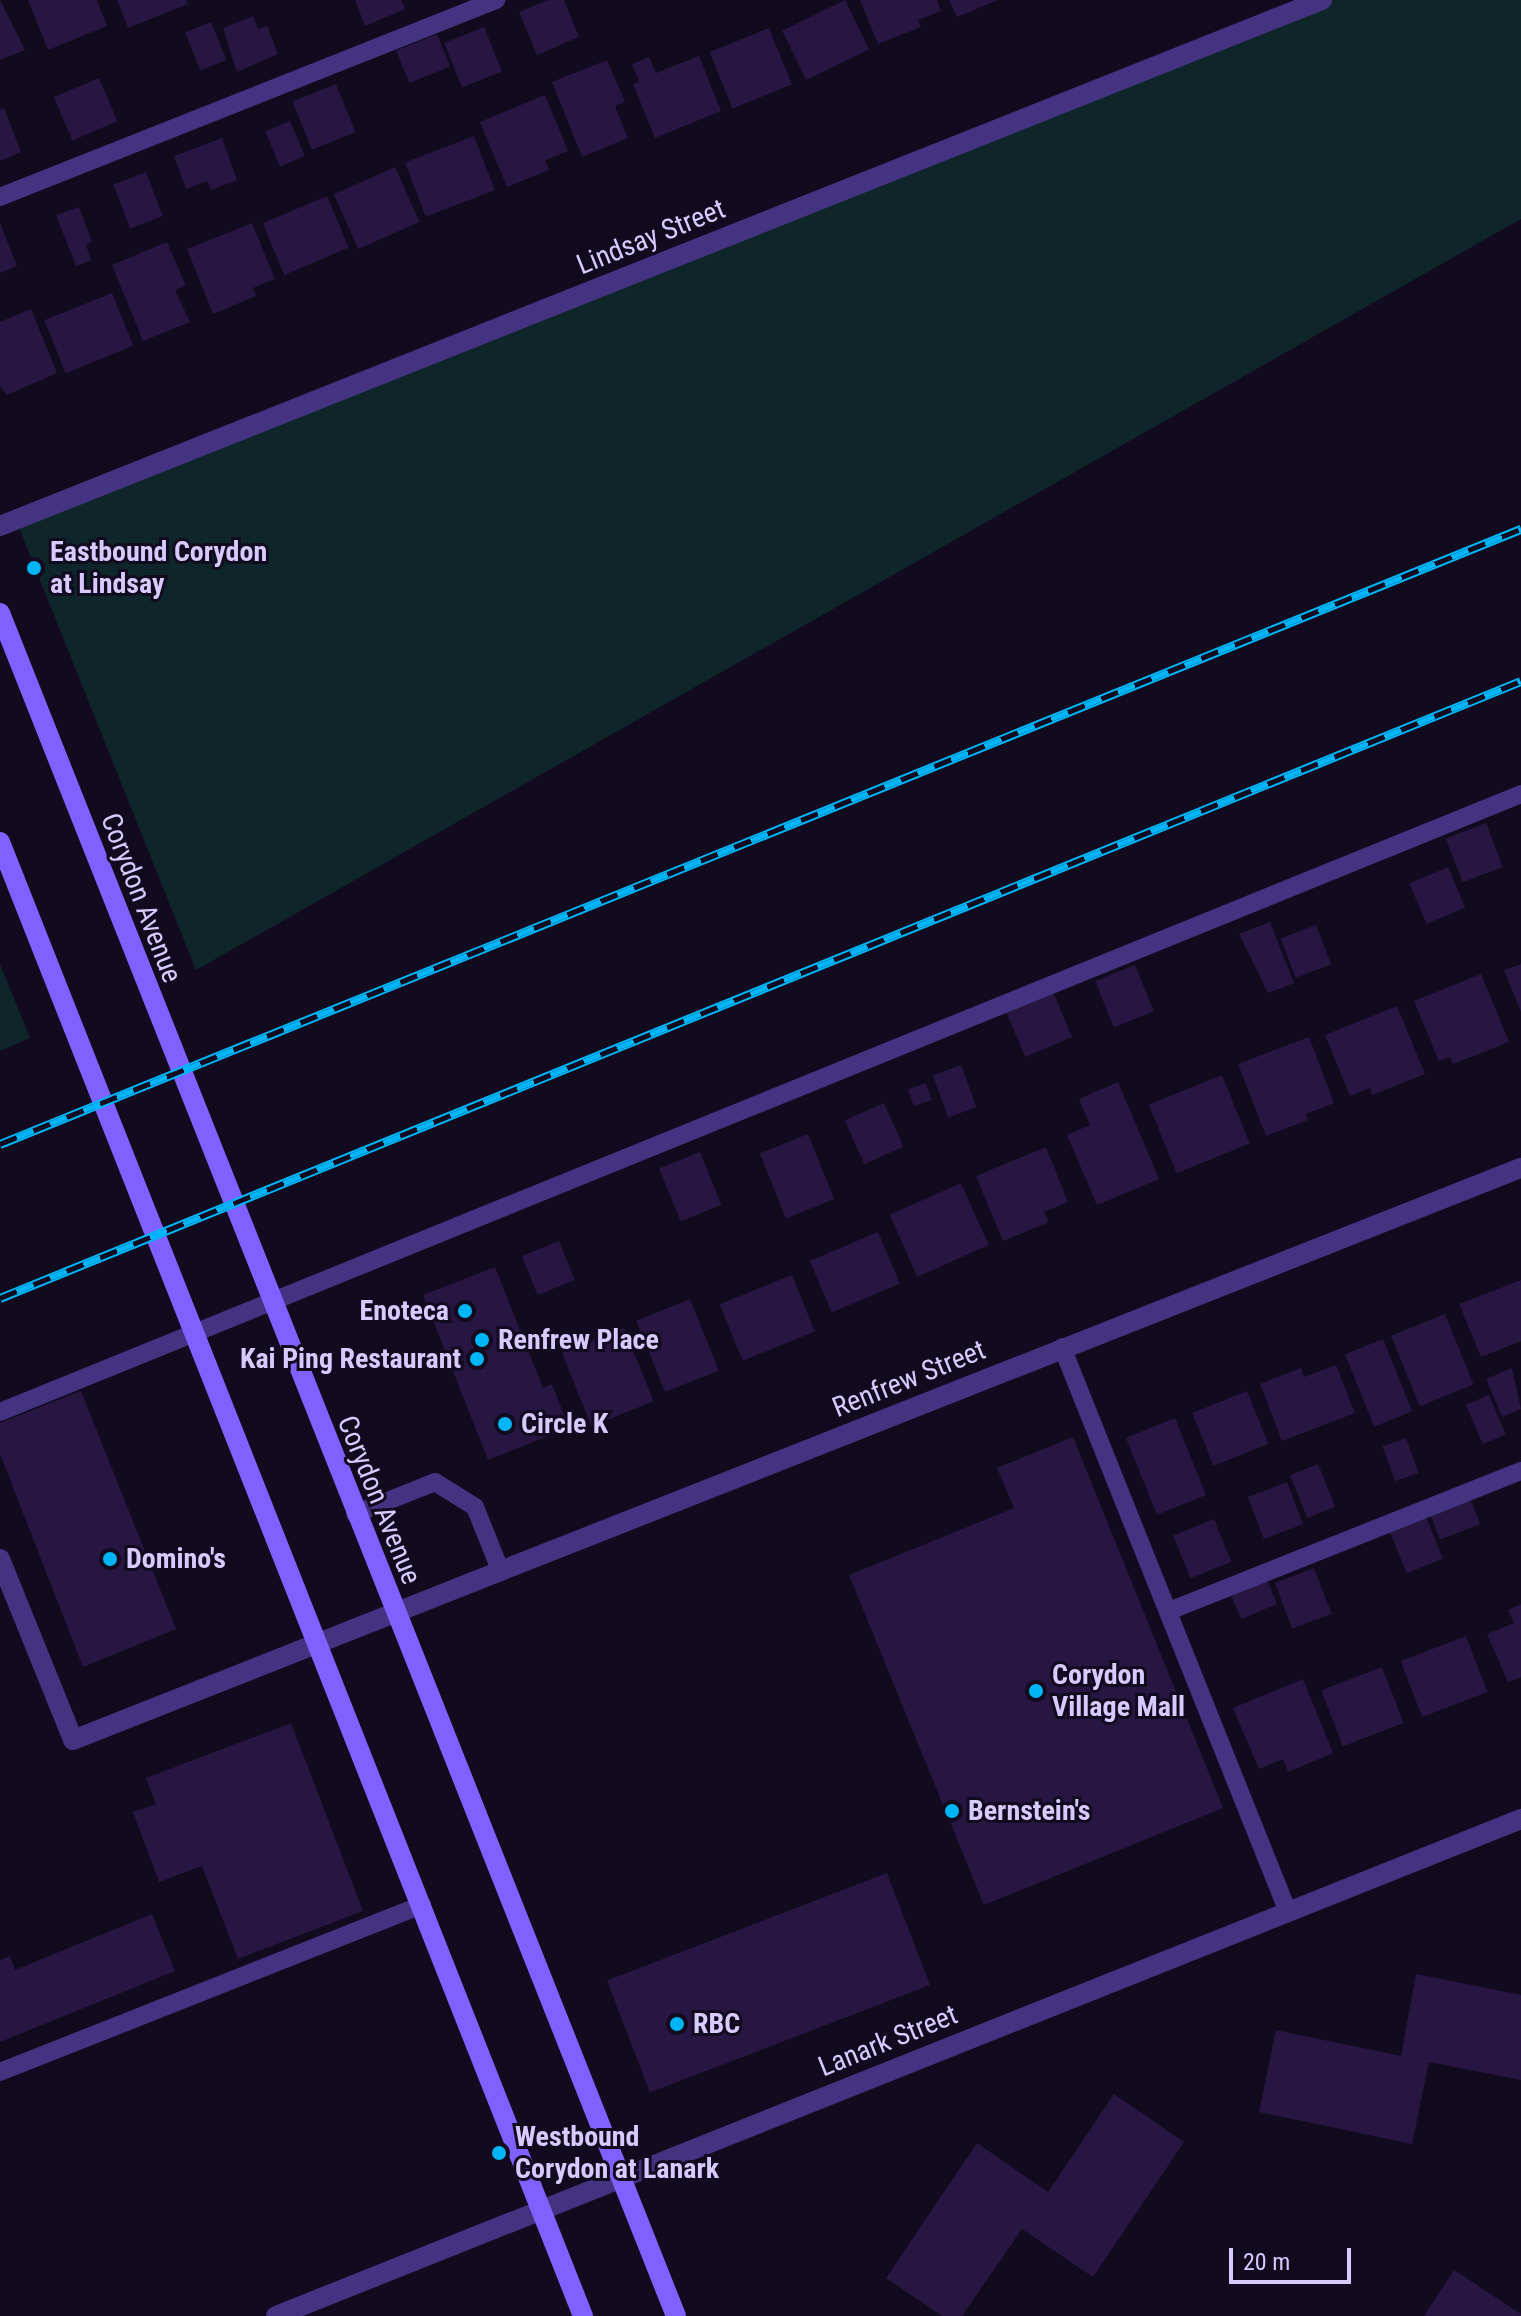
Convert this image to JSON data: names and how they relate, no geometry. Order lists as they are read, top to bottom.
{
  "streets": {
    "main road": ["Corydon Avenue"],
    "street": ["Lindsay Street", "Renfrew Street", "Lanark Street"]
  },
  "crossings": [
    ["Corydon Avenue", "Renfrew Street"],
    ["Corydon Avenue", "Lanark Street"]
  ],
  "places": [
    "Eastbound Corydon at Lindsay",
    "Enoteca",
    "Renfrew Place",
    "Kai Ping Restaurant",
    "Circle K",
    "Domino's",
    "Corydon Village Mall",
    "Bernstein's",
    "RBC",
    "Westbound Corydon at Lanark"
  ],
  "scale_bar": "20 m"
}
